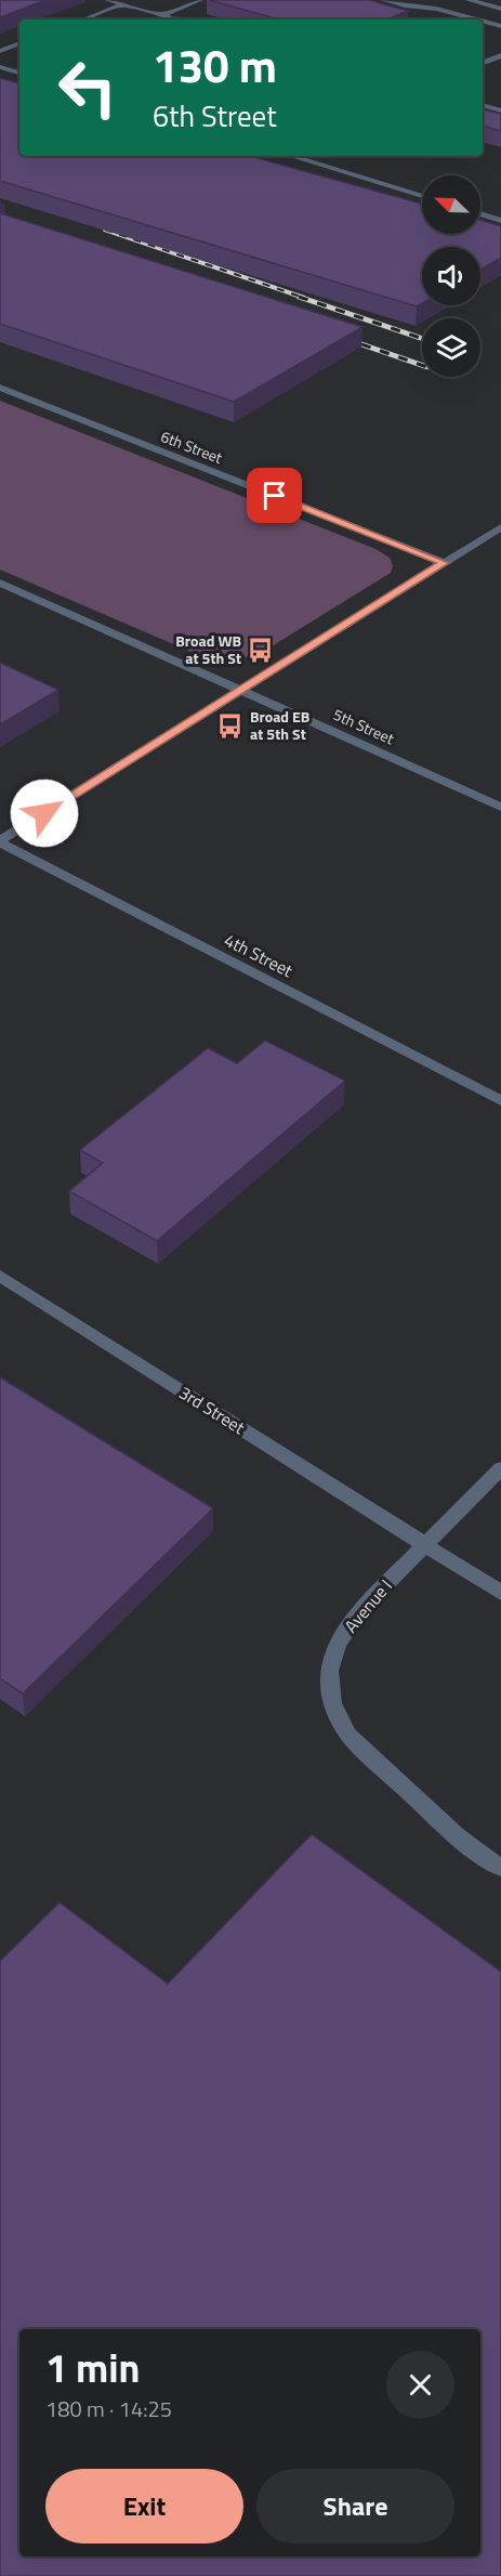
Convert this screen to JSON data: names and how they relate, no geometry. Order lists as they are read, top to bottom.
{
  "streets": {
    "street": [
      "6th Street",
      "5th Street",
      "4th Street",
      "3rd Street",
      "Avenue I"
    ]
  },
  "crossings": [
    ["3rd Street", "Avenue I"]
  ],
  "places": {
    "bus stop": ["Broad WB at 5th St", "Broad EB at 5th St"]
  },
  "north": "top left",
  "page": {
    "turn": ["130 m", "6th Street"],
    "heading": ["1 min", "180 m · 14:25"],
    "buttons": ["Exit", "Share"]
  }
}
